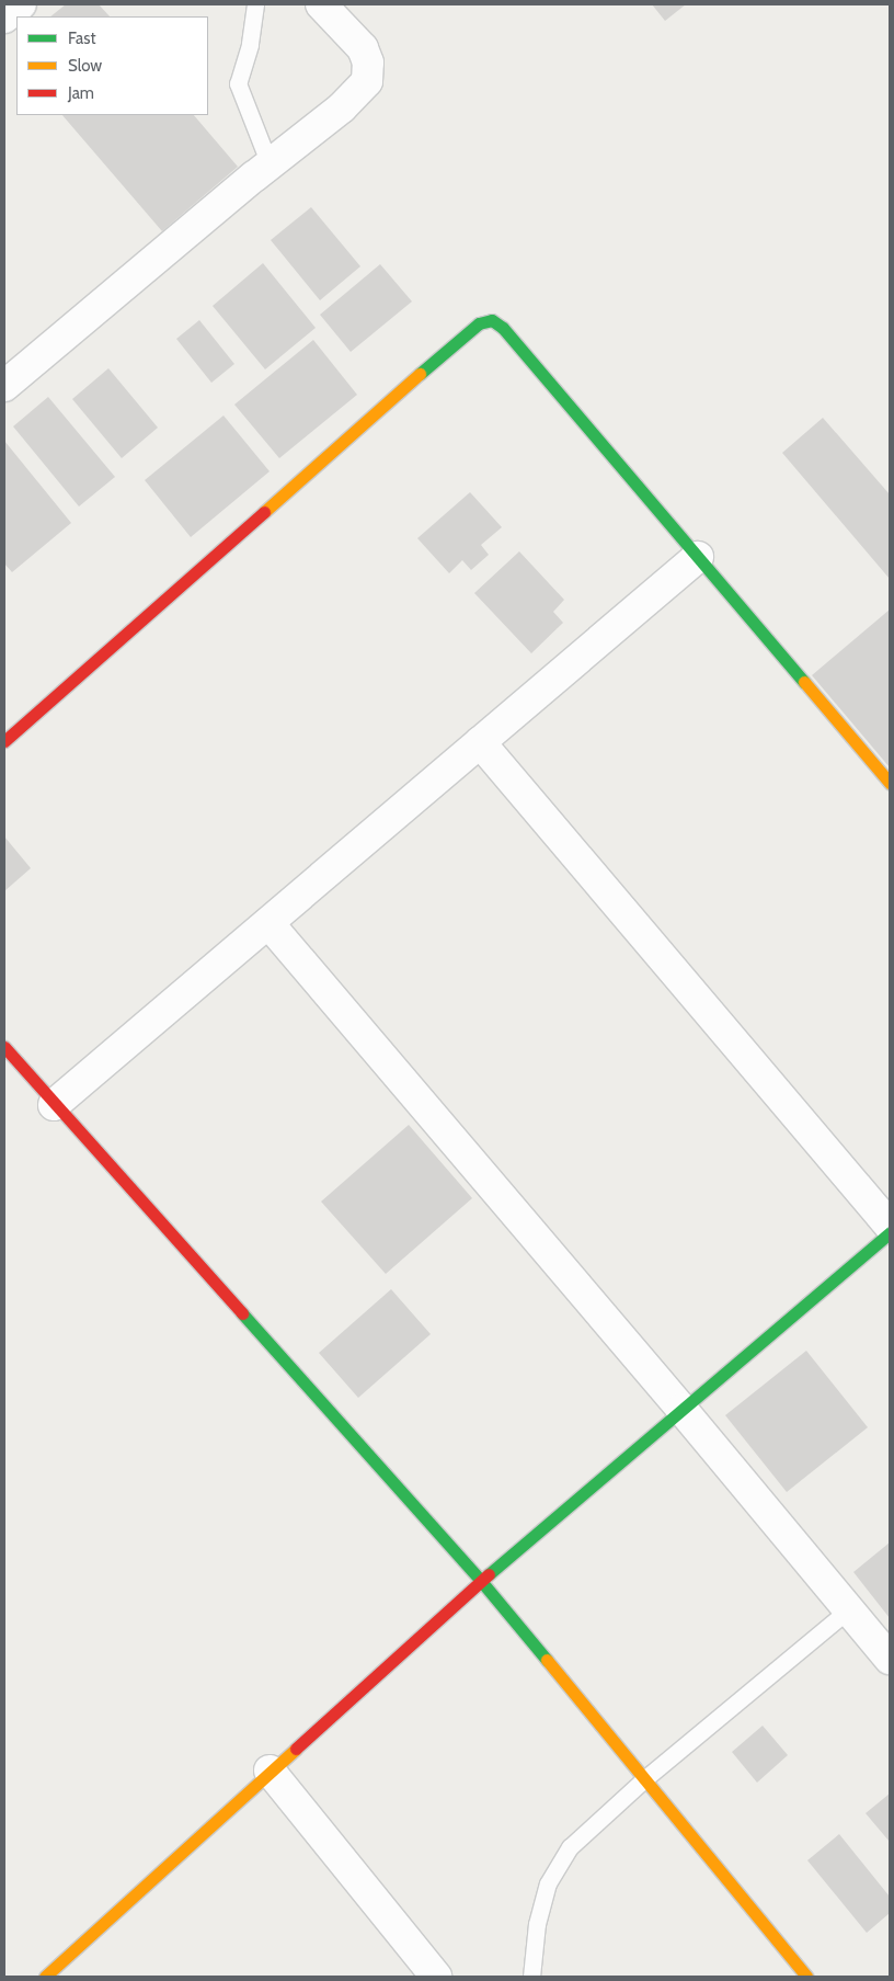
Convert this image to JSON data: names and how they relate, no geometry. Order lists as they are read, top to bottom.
{
  "legend": ["Fast", "Slow", "Jam"]
}
